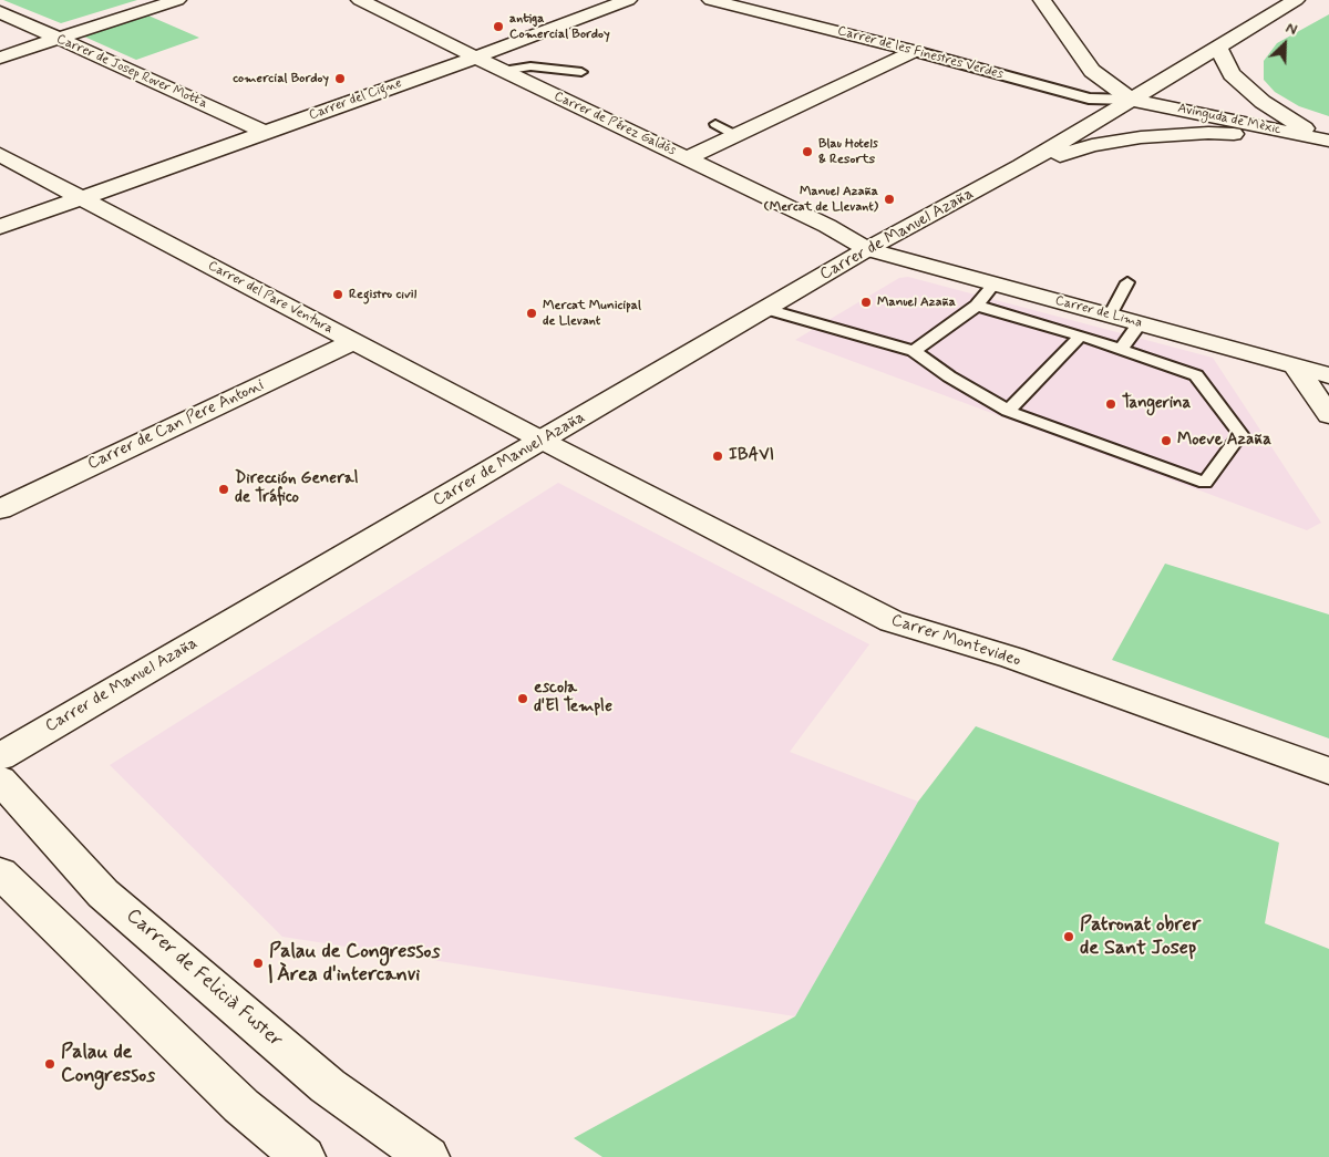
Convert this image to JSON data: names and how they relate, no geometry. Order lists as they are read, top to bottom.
{
  "streets": {
    "street": [
      "Carrer de les Finestres Verdes",
      "Carrer de Josep Rover Motta",
      "Carrer del Cigne",
      "Avinguda de Mèxic",
      "Carrer de Pérez Galdós",
      "Carrer de Manuel Azaña",
      "Carrer del Pare Ventura",
      "Carrer de Lima",
      "Carrer de Can Pere Antoni",
      "Carrer Montevideo",
      "Carrer de Felicià Fuster"
    ]
  },
  "crossings": [
    ["Carrer de les Finestres Verdes", "Avinguda de Mèxic"],
    ["Carrer de les Finestres Verdes", "Carrer de Manuel Azaña"],
    ["Carrer de Josep Rover Motta", "Carrer del Cigne"],
    ["Carrer del Cigne", "Carrer de Pérez Galdós"],
    ["Carrer del Cigne", "Carrer del Pare Ventura"],
    ["Avinguda de Mèxic", "Carrer de Manuel Azaña"],
    ["Carrer de Pérez Galdós", "Carrer de Manuel Azaña"],
    ["Carrer de Pérez Galdós", "Carrer de Lima"],
    ["Carrer de Manuel Azaña", "Carrer del Pare Ventura"],
    ["Carrer de Manuel Azaña", "Carrer de Lima"],
    ["Carrer de Manuel Azaña", "Carrer Montevideo"],
    ["Carrer del Pare Ventura", "Carrer de Can Pere Antoni"],
    ["Carrer del Pare Ventura", "Carrer Montevideo"]
  ],
  "places": [
    "antiga Comercial Bordoy",
    "comercial Bordoy",
    "Blau Hotels & Resorts",
    "Manuel Azaña (Mercat de Llevant)",
    "Registro civil",
    "Manuel Azaña",
    "Mercat Municipal de Llevant",
    "Tangerina",
    "Moeve Azaña",
    "IBAVI",
    "Dirección General de Tráfico",
    "escola d'El Temple",
    "Patronat obrer de Sant Josep",
    "Palau de Congressos | Àrea d'intercanvi",
    "Palau de Congressos"
  ],
  "north": "top right"
}
